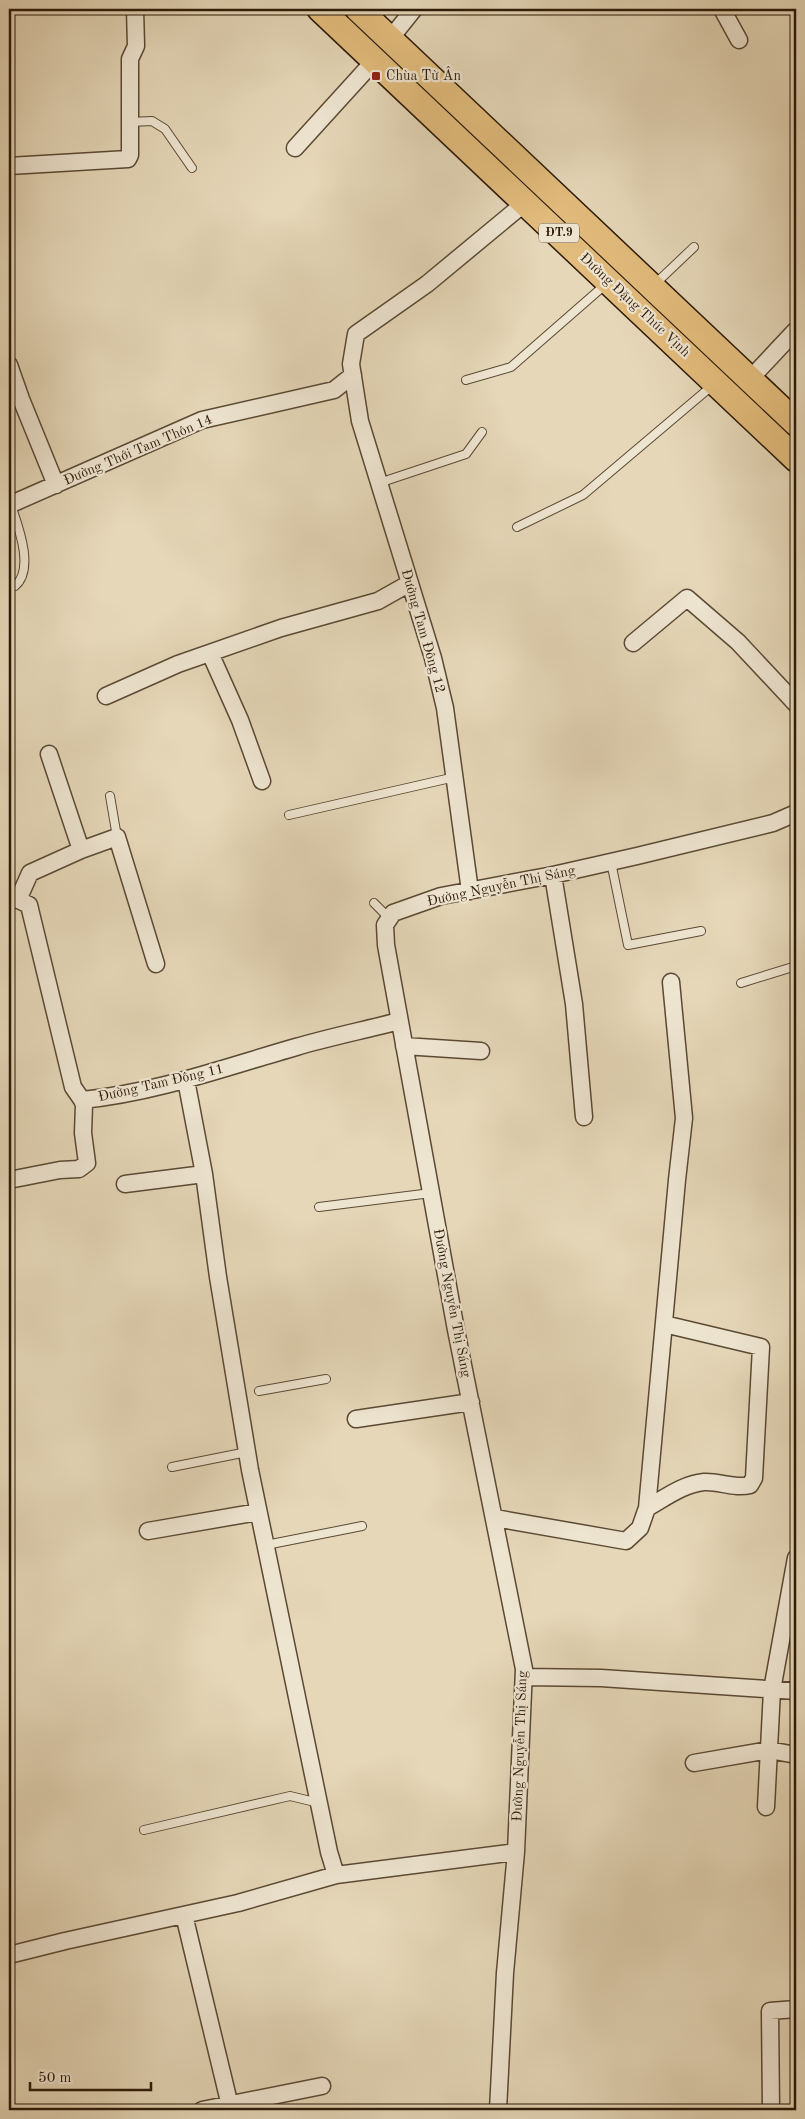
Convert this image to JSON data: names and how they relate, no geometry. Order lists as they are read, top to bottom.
{
  "streets": {
    "main road": ["ĐT.9", "Đường Đặng Thúc Vịnh"],
    "street": [
      "Đường Thới Tam Thôn 14",
      "Đường Tam Đông 12",
      "Đường Nguyễn Thị Sáng",
      "Đường Tam Đông 11"
    ]
  },
  "crossings": [
    ["Đường Đặng Thúc Vịnh", "Đường Tam Đông 12"],
    ["Đường Thới Tam Thôn 14", "Đường Tam Đông 12"],
    ["Đường Tam Đông 12", "Đường Nguyễn Thị Sáng"],
    ["Đường Nguyễn Thị Sáng", "Đường Tam Đông 11"]
  ],
  "places": {
    "transit": ["Chùa Từ Ân"]
  },
  "scale_bar": "50 m"
}
